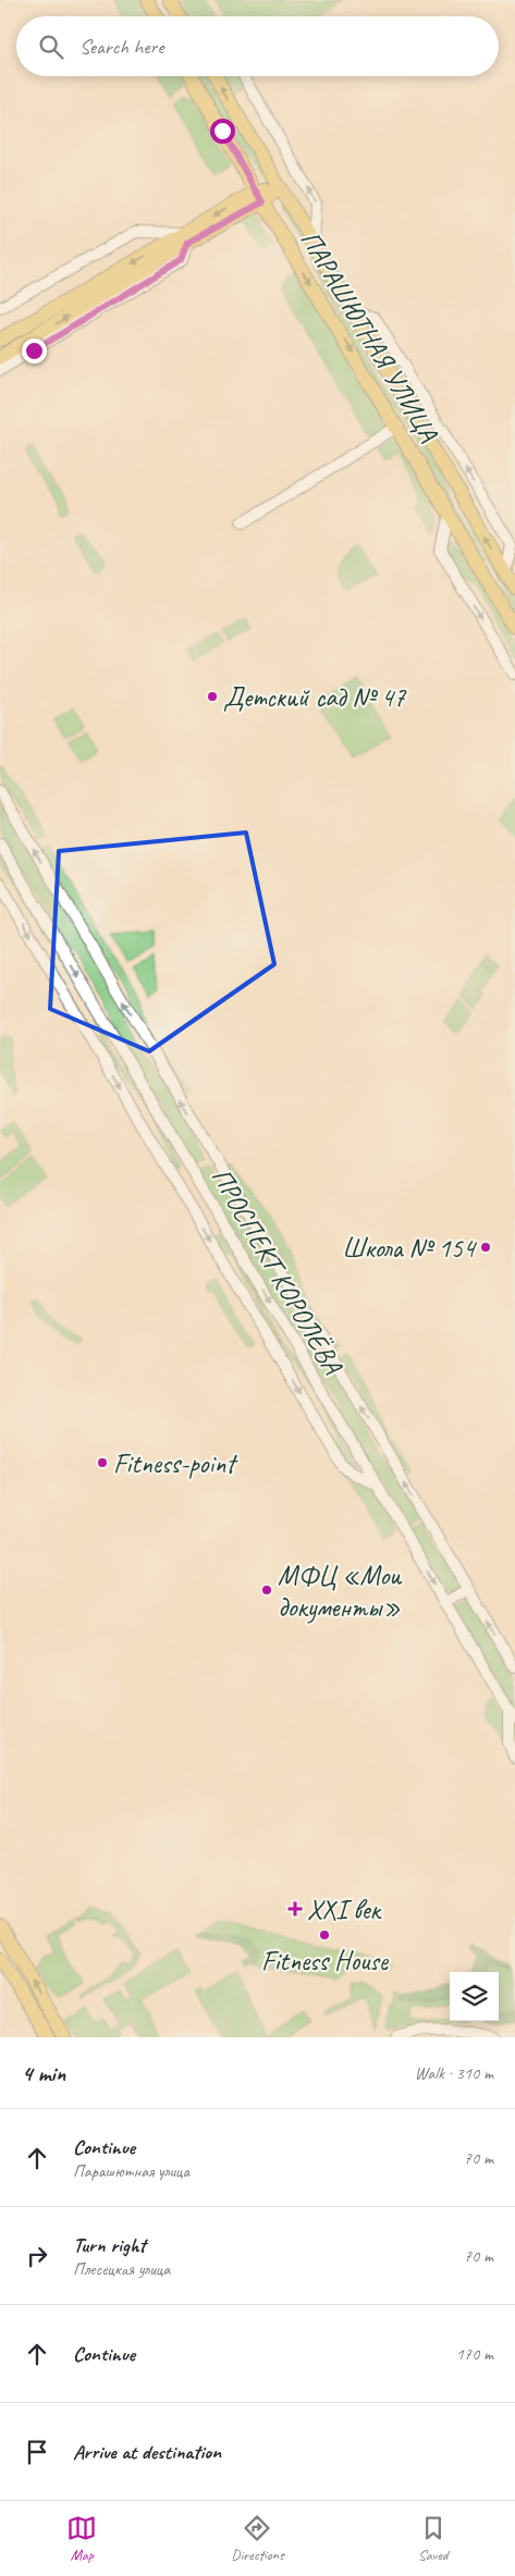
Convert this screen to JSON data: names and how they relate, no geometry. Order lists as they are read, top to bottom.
{
  "streets": {
    "main road": ["ПАРАШЮТНАЯ УЛИЦА"],
    "street": ["ПРОСПЕКТ КОРОЛЁВА"]
  },
  "places": {
    "other": [
      "Детский сад № 47",
      "Школа № 154",
      "Fitness-point",
      "МФЦ «Мои документы»",
      "Fitness House"
    ],
    "health": ["XXI век"]
  },
  "page": {
    "search": "Search here",
    "heading": ["4 min", "Walk · 310 m"],
    "list": [
      ["Continue", "Парашютная улица", "70 m"],
      ["Turn right", "Плесецкая улица", "70 m"],
      ["Continue", "170 m"],
      "Arrive at destination"
    ],
    "nav": ["Map", "Directions", "Saved"]
  }
}
